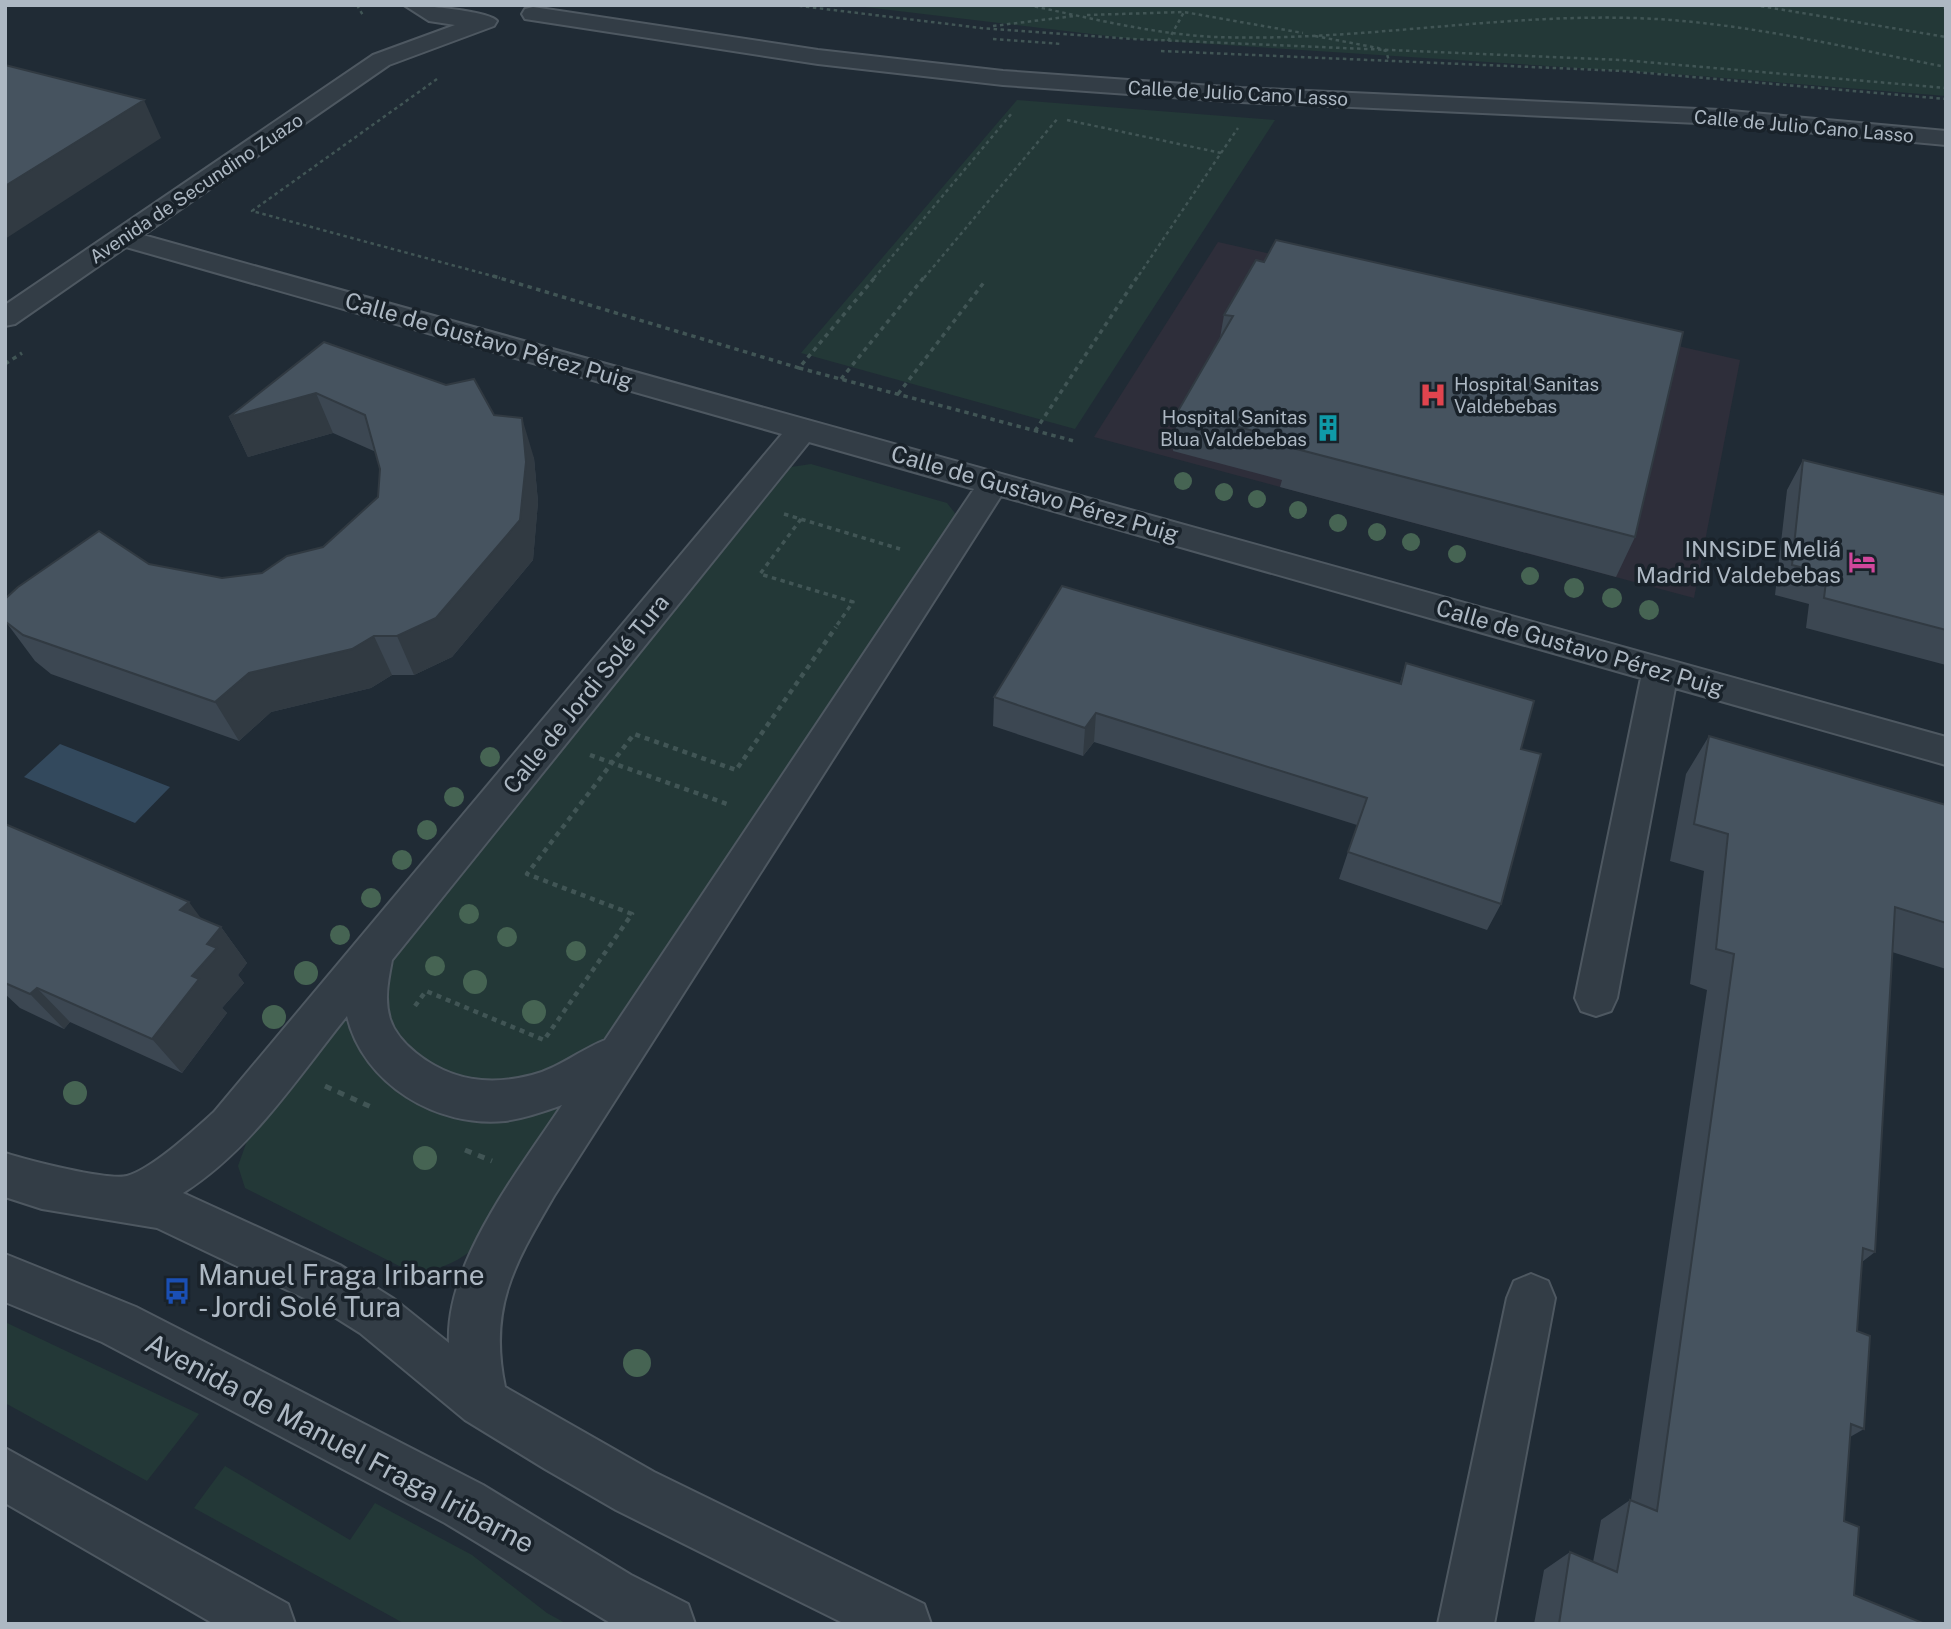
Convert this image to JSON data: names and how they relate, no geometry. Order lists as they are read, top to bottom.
{
  "streets": {
    "street": [
      "Calle de Julio Cano Lasso",
      "Avenida de Secundino Zuazo",
      "Calle de Gustavo Pérez Puig",
      "Calle de Jordi Solé Tura",
      "Avenida de Manuel Fraga Iribarne"
    ]
  },
  "crossings": [
    ["Avenida de Secundino Zuazo", "Calle de Gustavo Pérez Puig"],
    ["Calle de Gustavo Pérez Puig", "Calle de Jordi Solé Tura"]
  ],
  "places": {
    "hospital": ["Hospital Sanitas Valdebebas"],
    "building": ["Hospital Sanitas Blua Valdebebas"],
    "hotel": ["INNSiDE Meliá Madrid Valdebebas"],
    "bus stop": ["Manuel Fraga Iribarne - Jordi Solé Tura"]
  }
}
